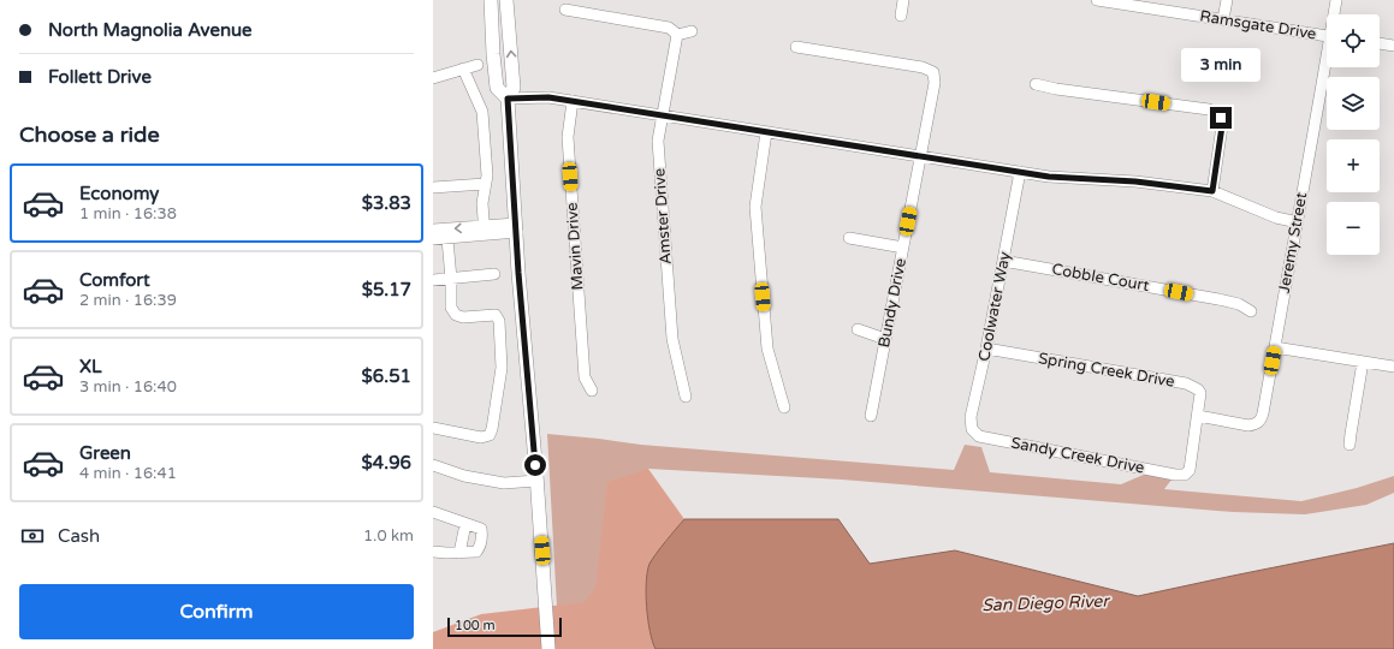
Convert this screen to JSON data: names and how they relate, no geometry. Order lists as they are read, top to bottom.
{
  "streets": {
    "street": [
      "Ramsgate Drive",
      "Amster Drive",
      "Jeremy Street",
      "Mavin Drive",
      "Cobble Court",
      "Bundy Drive",
      "Coolwater Way",
      "Spring Creek Drive",
      "Sandy Creek Drive"
    ]
  },
  "crossings": [
    ["Jeremy Street", "Spring Creek Drive"],
    ["Jeremy Street", "Sandy Creek Drive"],
    ["Cobble Court", "Coolwater Way"],
    ["Coolwater Way", "Spring Creek Drive"],
    ["Coolwater Way", "Sandy Creek Drive"],
    ["Spring Creek Drive", "Sandy Creek Drive"]
  ],
  "water": ["San Diego River"],
  "scale_bar": "100 m",
  "page": {
    "banner": ["North Magnolia Avenue", "Follett Drive"],
    "map_buttons": ["+", "−"],
    "bubble": "3 min",
    "heading": "Choose a ride",
    "list": [
      {
        "name": "Economy",
        "note": "1 min · 16:38",
        "value": "$3.83"
      },
      {
        "name": "Comfort",
        "note": "2 min · 16:39",
        "value": "$5.17"
      },
      {
        "name": "XL",
        "note": "3 min · 16:40",
        "value": "$6.51"
      },
      {
        "name": "Green",
        "note": "4 min · 16:41",
        "value": "$4.96"
      }
    ],
    "pay": ["Cash", "1.0 km"],
    "buttons": "Confirm",
    "scale": "100 m"
  }
}
